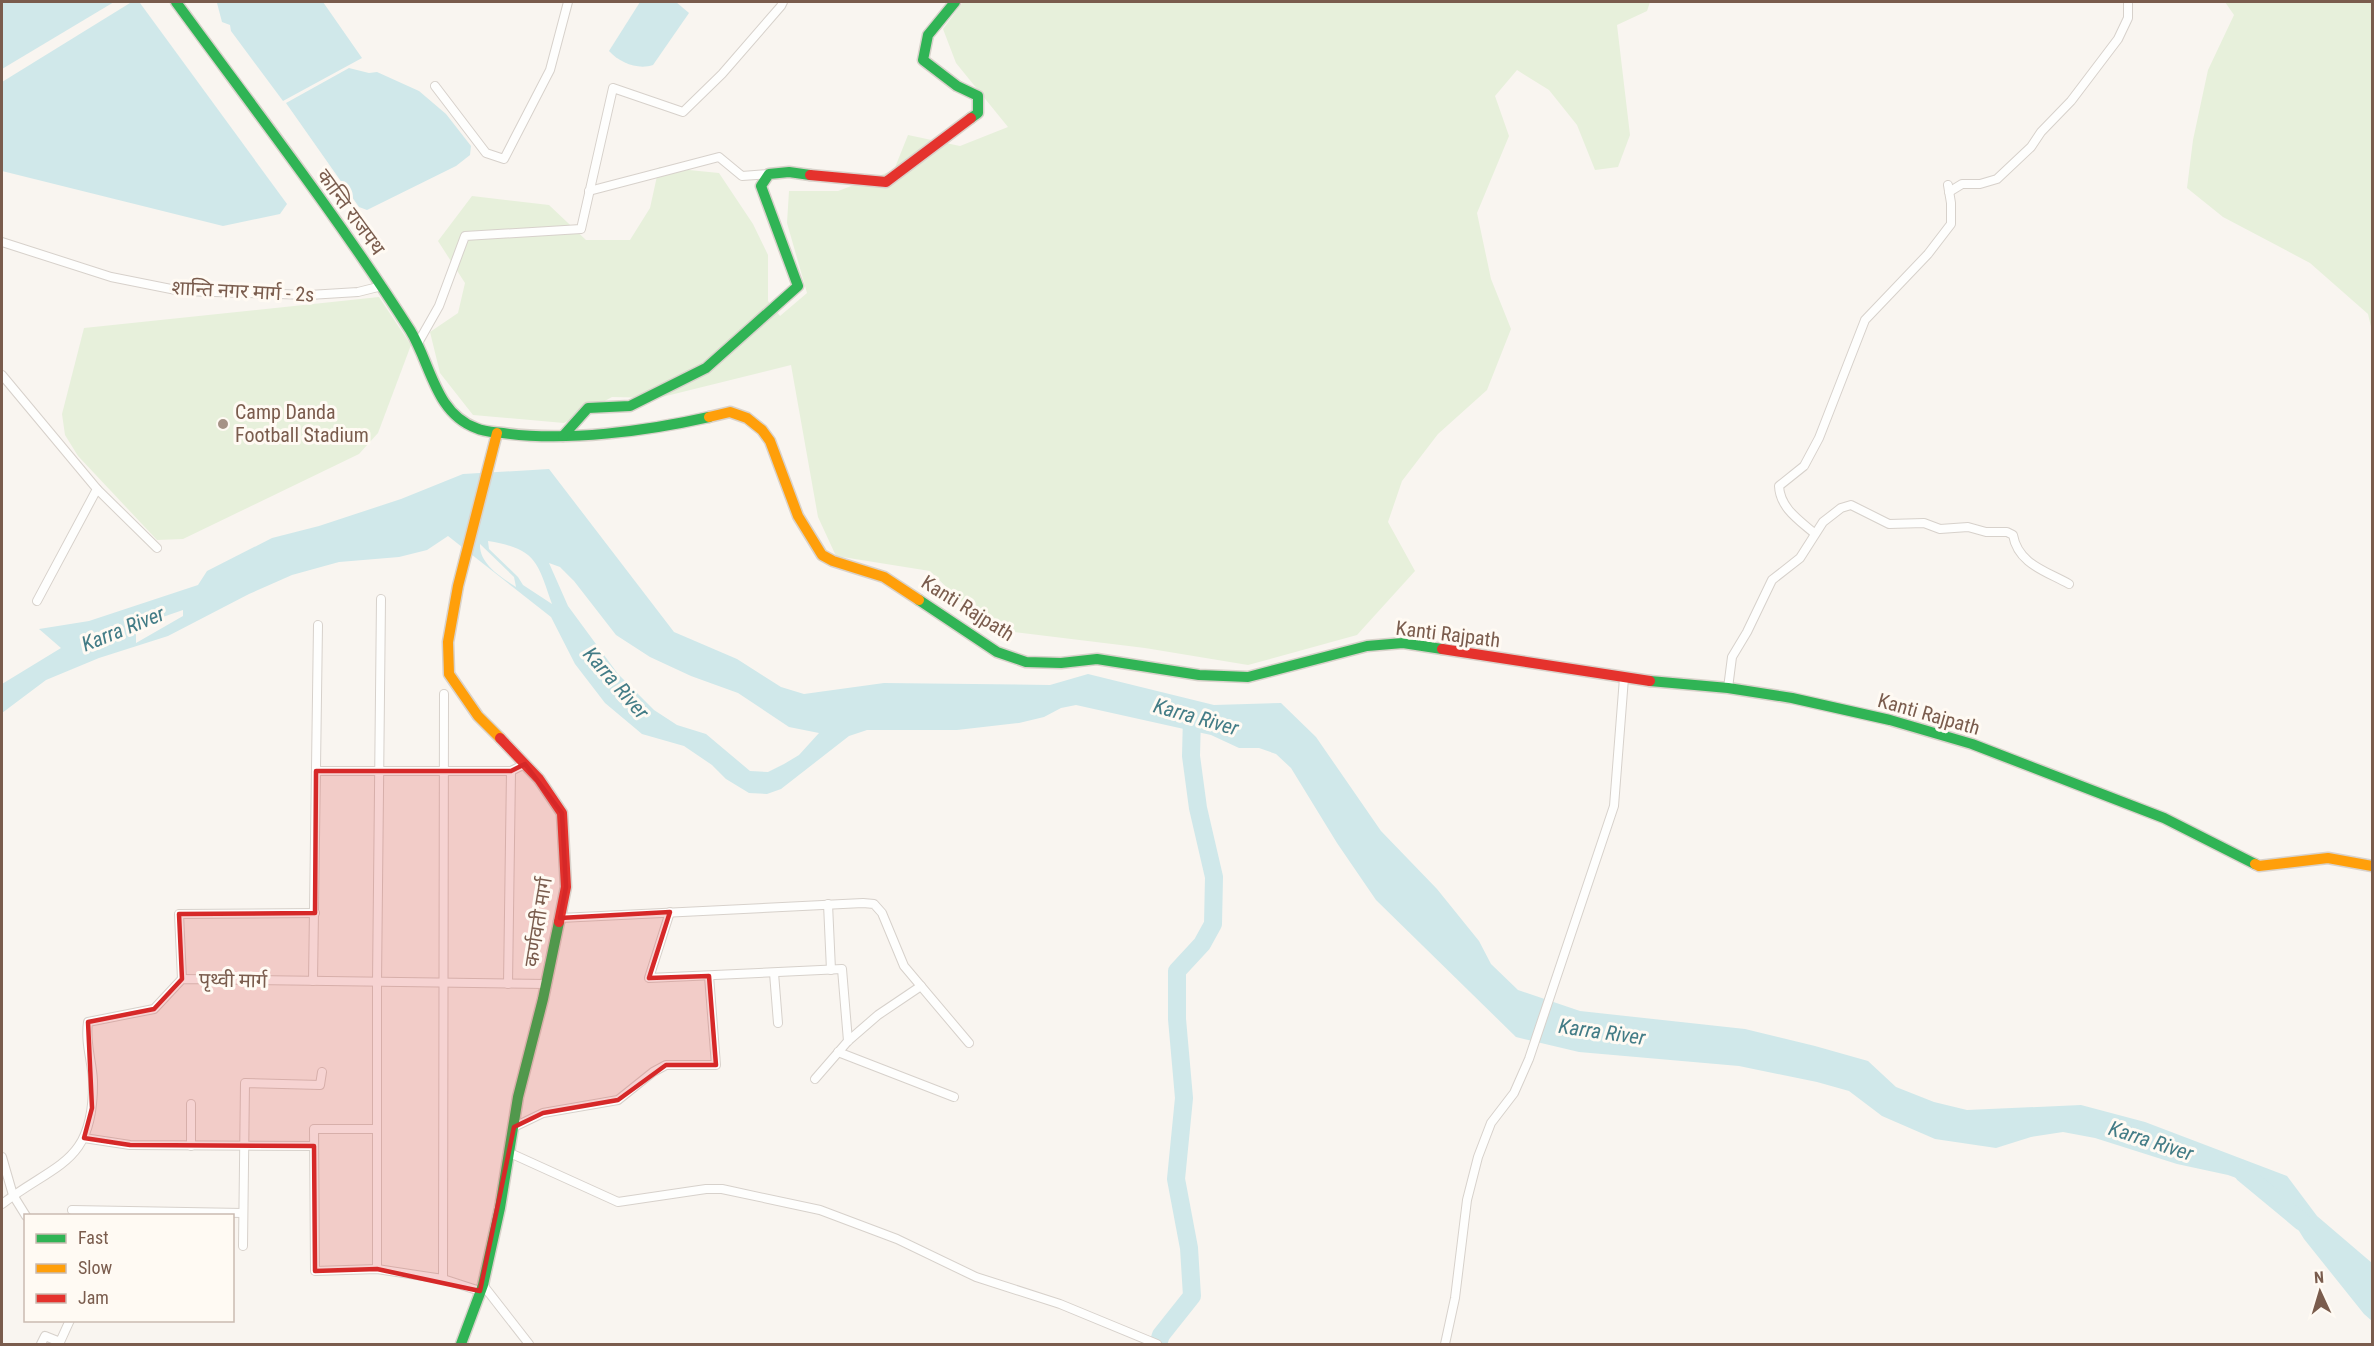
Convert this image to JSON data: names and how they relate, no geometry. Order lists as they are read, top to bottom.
{
  "streets": {
    "main road": ["कान्ति राजपथ", "Kanti Rajpath", "कर्णवती मार्ग"],
    "street": ["शान्ति नगर मार्ग - 2s", "पृथ्वी मार्ग"]
  },
  "crossings": [
    ["कान्ति राजपथ", "शान्ति नगर मार्ग - 2s"],
    ["कान्ति राजपथ", "Kanti Rajpath"],
    ["कान्ति राजपथ", "कर्णवती मार्ग"],
    ["Kanti Rajpath", "कर्णवती मार्ग"],
    ["कर्णवती मार्ग", "पृथ्वी मार्ग"]
  ],
  "water": ["Karra River"],
  "places": ["Camp Danda Football Stadium"],
  "legend": ["Fast", "Slow", "Jam"],
  "north": "top"
}
